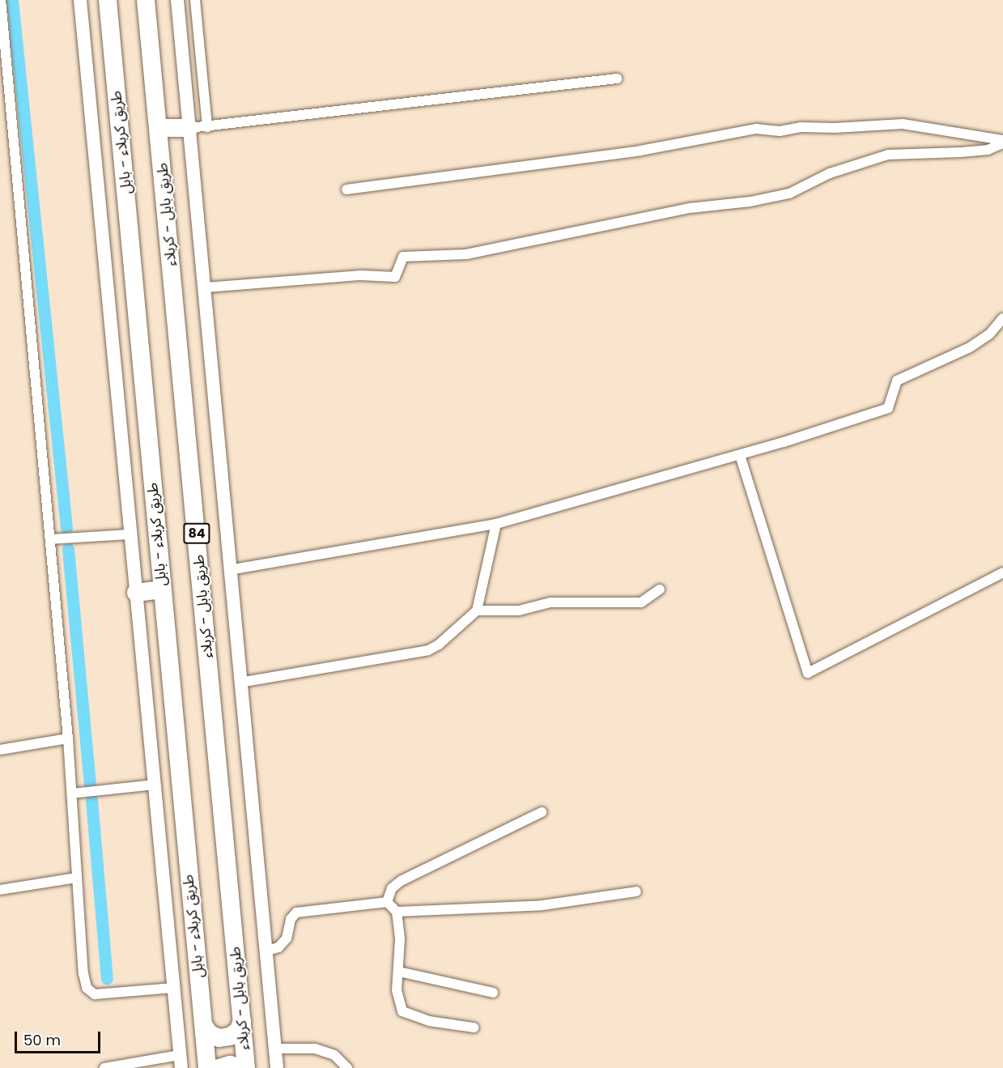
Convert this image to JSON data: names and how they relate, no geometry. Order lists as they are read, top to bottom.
{
  "streets": {
    "highway": ["طريق كربلاء - بابل", "طريق بابل - كربلاء", "84"]
  },
  "scale_bar": "50 m"
}
